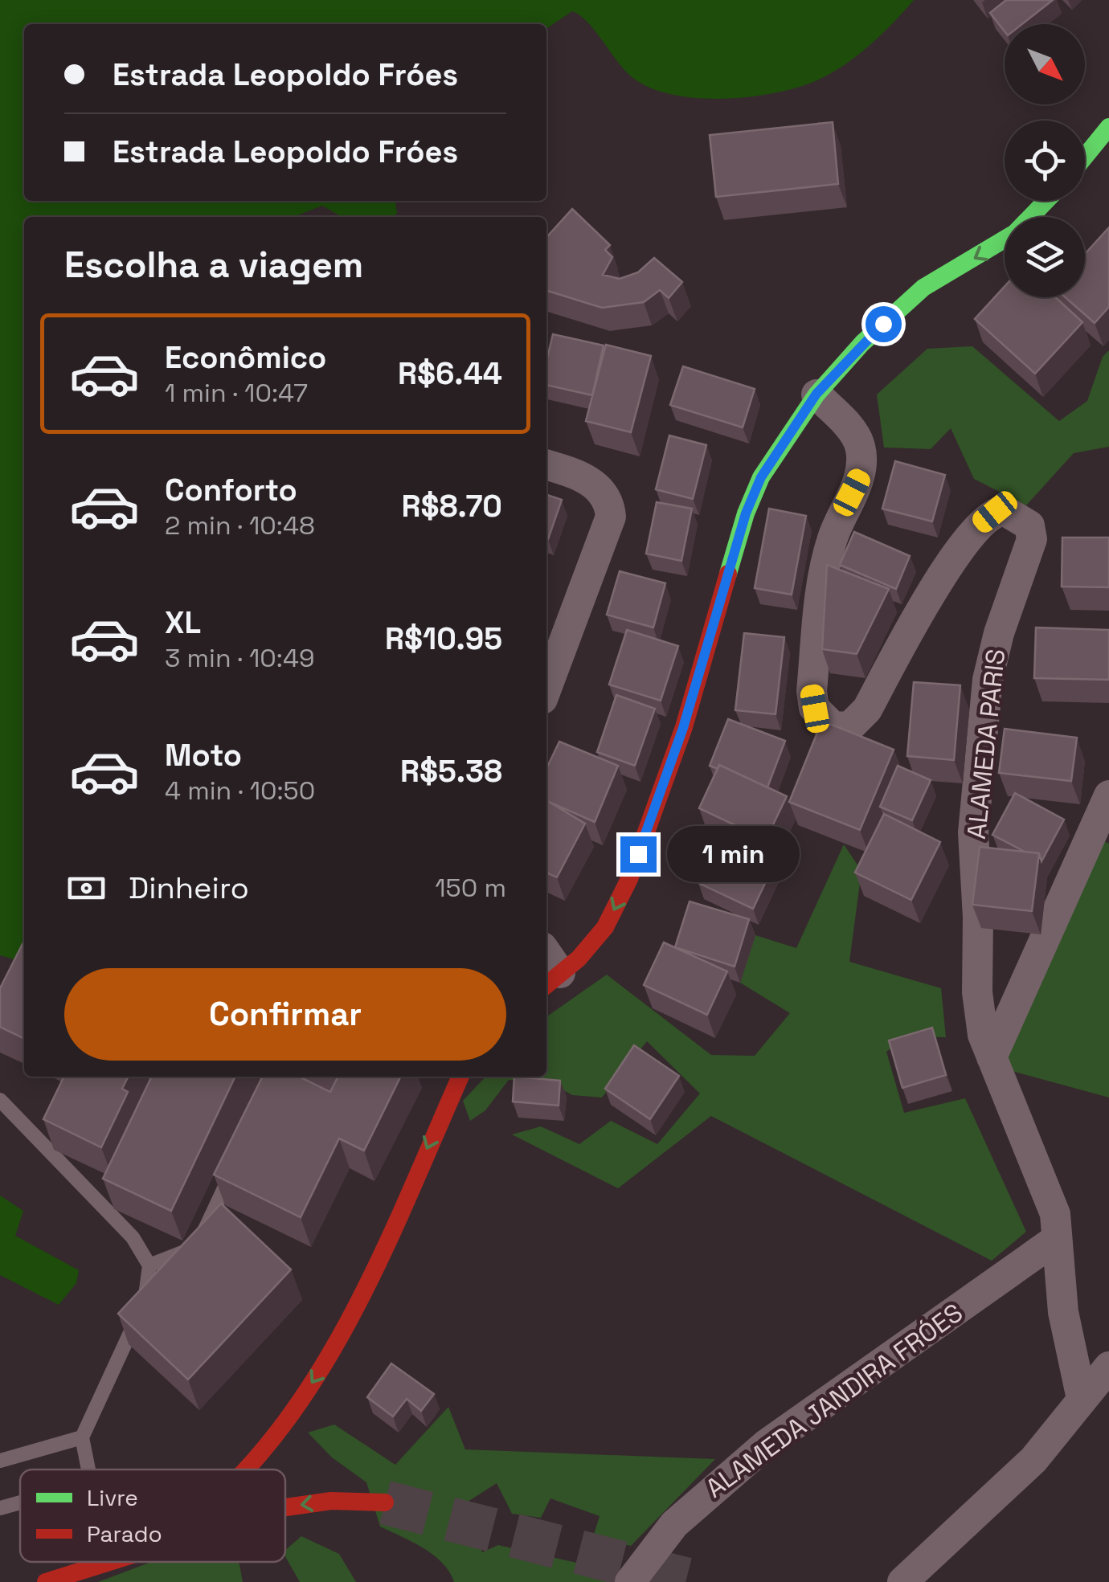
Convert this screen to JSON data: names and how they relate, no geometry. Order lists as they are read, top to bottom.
{
  "streets": {
    "street": ["ALAMEDA PARIS", "ALAMEDA JANDIRA FRÓES"]
  },
  "crossings": [
    ["ALAMEDA PARIS", "ALAMEDA JANDIRA FRÓES"]
  ],
  "legend": ["Livre", "Parado"],
  "north": "bottom right",
  "page": {
    "banner": ["Estrada Leopoldo Fróes", "Estrada Leopoldo Fróes"],
    "heading": "Escolha a viagem",
    "list": [
      {
        "name": "Econômico",
        "note": "1 min · 10:47",
        "value": "R$6.44"
      },
      {
        "name": "Conforto",
        "note": "2 min · 10:48",
        "value": "R$8.70"
      },
      {
        "name": "XL",
        "note": "3 min · 10:49",
        "value": "R$10.95"
      },
      {
        "name": "Moto",
        "note": "4 min · 10:50",
        "value": "R$5.38"
      }
    ],
    "bubble": "1 min",
    "pay": ["Dinheiro", "150 m"],
    "buttons": "Confirmar"
  }
}
